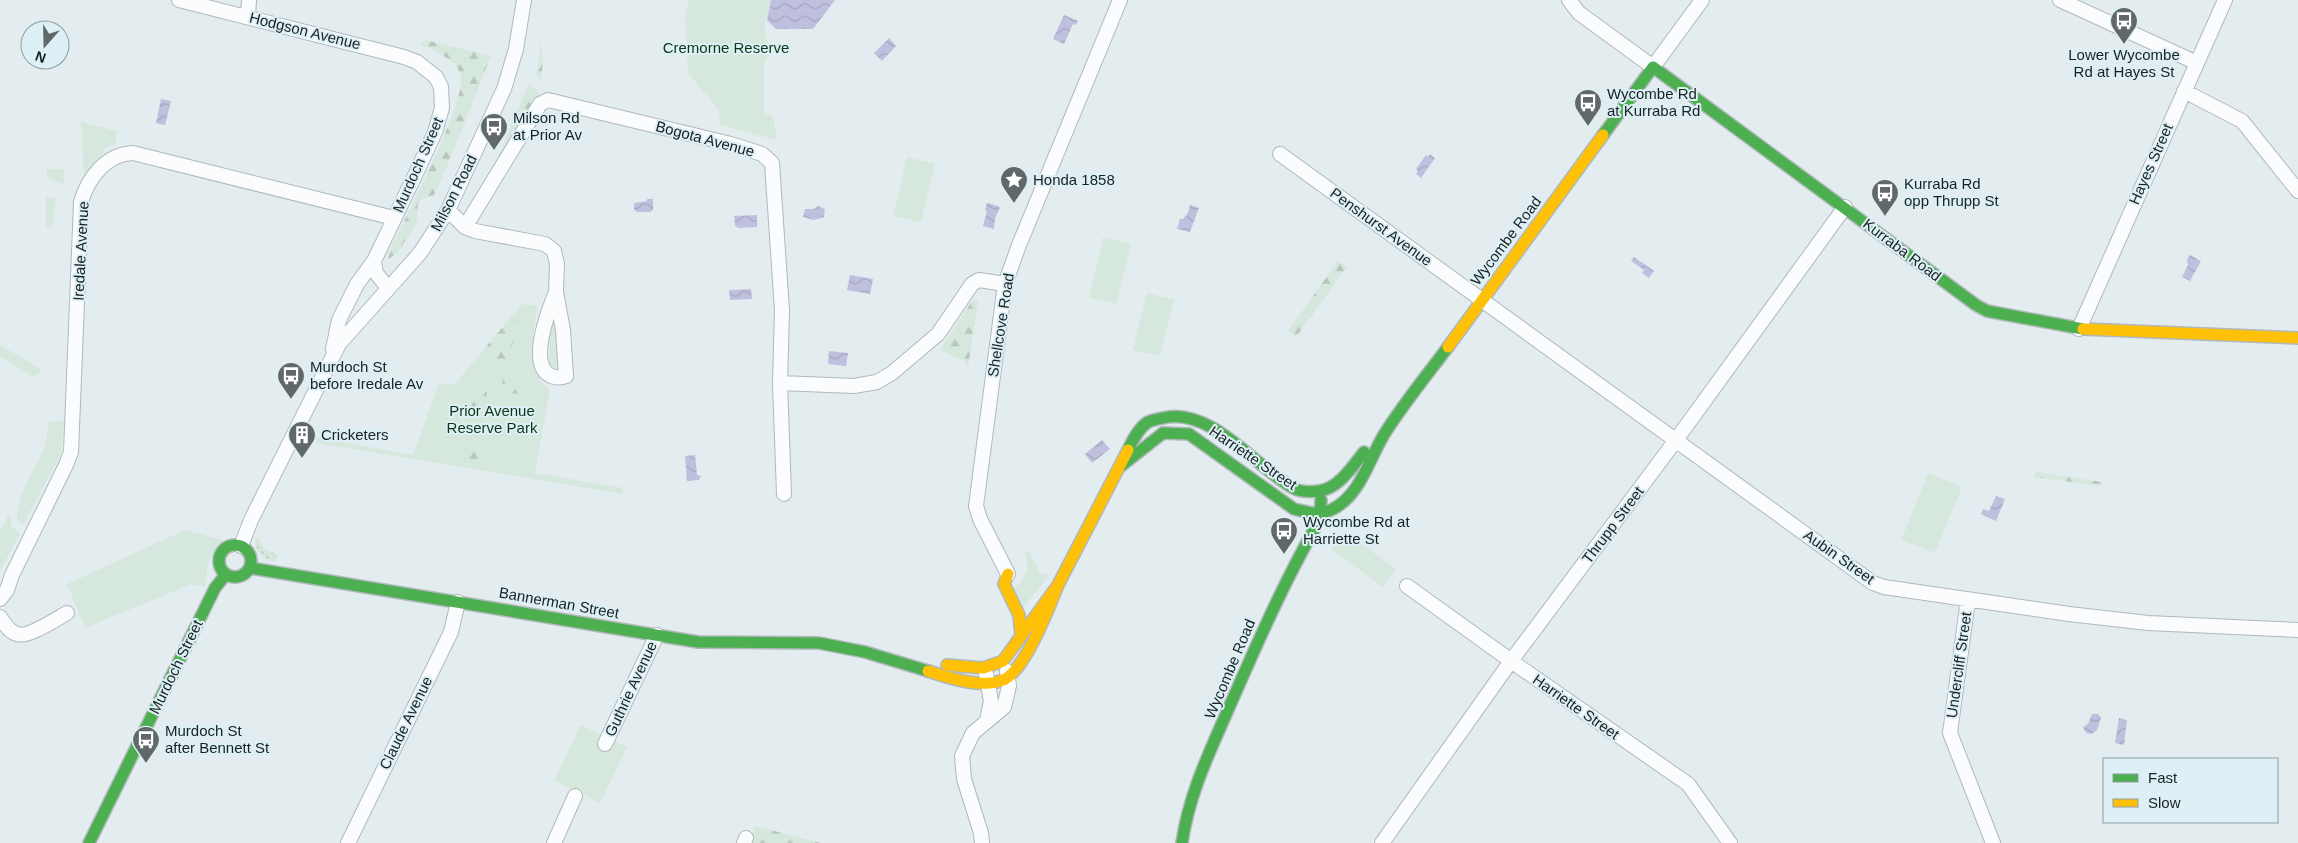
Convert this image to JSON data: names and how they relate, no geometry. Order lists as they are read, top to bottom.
{
  "streets": {
    "main road": [
      "Murdoch Street",
      "Wycombe Road",
      "Kurraba Road",
      "Harriette Street",
      "Bannerman Street"
    ],
    "street": [
      "Hodgson Avenue",
      "Bogota Avenue",
      "Hayes Street",
      "Milson Road",
      "Penshurst Avenue",
      "Iredale Avenue",
      "Shellcove Road",
      "Thrupp Street",
      "Aubin Street",
      "Undercliff Street",
      "Guthrie Avenue",
      "Claude Avenue"
    ]
  },
  "crossings": [
    ["Hodgson Avenue", "Murdoch Street"],
    ["Hayes Street", "Kurraba Road"],
    ["Murdoch Street", "Milson Road"],
    ["Murdoch Street", "Iredale Avenue"],
    ["Murdoch Street", "Bannerman Street"],
    ["Penshurst Avenue", "Wycombe Road"],
    ["Penshurst Avenue", "Aubin Street"],
    ["Wycombe Road", "Kurraba Road"],
    ["Wycombe Road", "Harriette Street"],
    ["Wycombe Road", "Aubin Street"],
    ["Kurraba Road", "Thrupp Street"],
    ["Harriette Street", "Thrupp Street"],
    ["Harriette Street", "Bannerman Street"],
    ["Thrupp Street", "Aubin Street"],
    ["Aubin Street", "Undercliff Street"],
    ["Bannerman Street", "Guthrie Avenue"],
    ["Bannerman Street", "Claude Avenue"]
  ],
  "parks": ["Cremorne Reserve", "Prior Avenue Reserve Park"],
  "places": {
    "bus stop": [
      "Lower Wycombe Rd at Hayes St",
      "Wycombe Rd at Kurraba Rd",
      "Milson Rd at Prior Av",
      "Kurraba Rd opp Thrupp St",
      "Murdoch St before Iredale Av",
      "Wycombe Rd at Harriette St",
      "Murdoch St after Bennett St"
    ],
    "place": ["Honda 1858"],
    "building": ["Cricketers"]
  },
  "legend": ["Fast", "Slow"],
  "north": "bottom"
}
